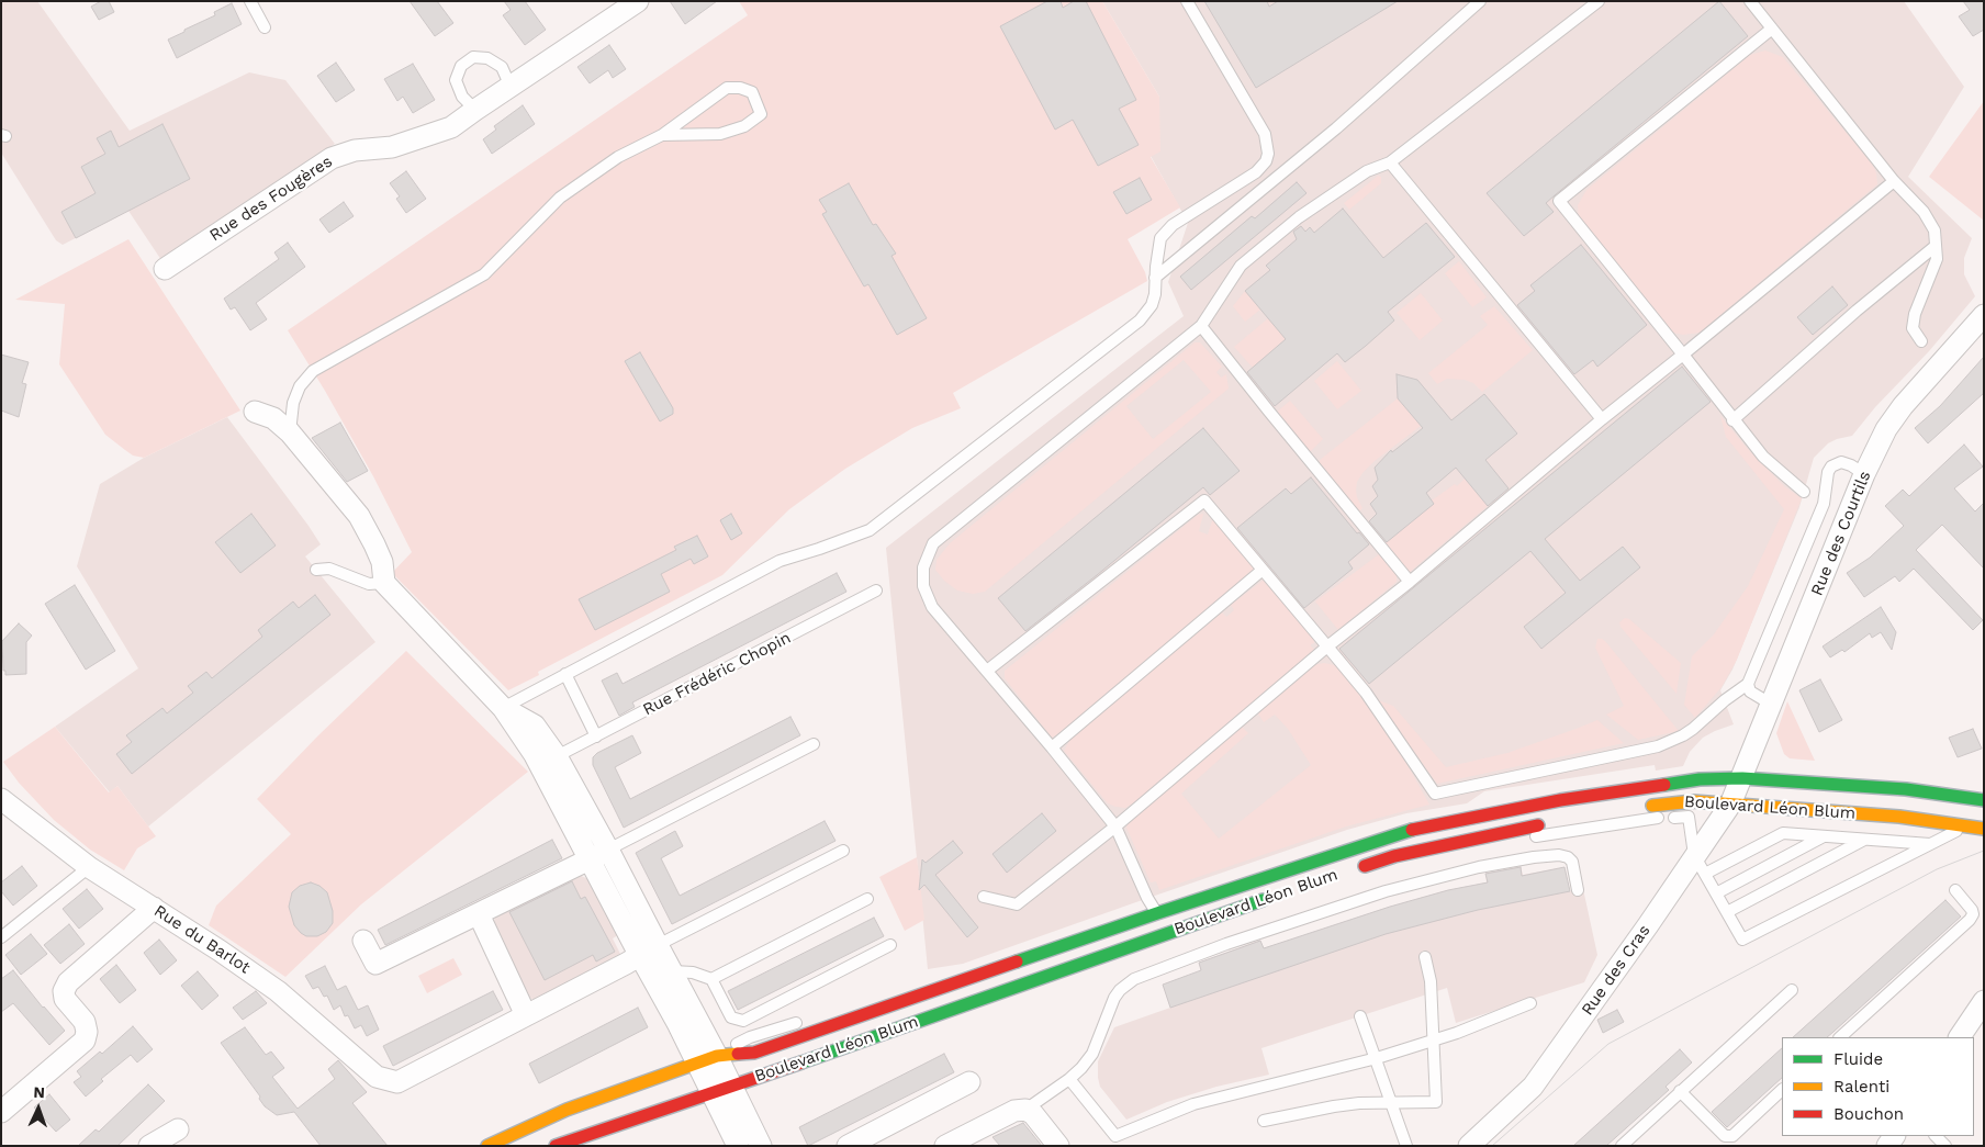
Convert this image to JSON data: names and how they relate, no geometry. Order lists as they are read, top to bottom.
{
  "streets": {
    "main road": ["Boulevard Léon Blum"],
    "street": [
      "Rue des Fougères",
      "Rue des Courtils",
      "Rue du Barlot",
      "Rue des Cras"
    ],
    "lane": ["Rue Frédéric Chopin"]
  },
  "crossings": [
    ["Rue des Courtils", "Boulevard Léon Blum"],
    ["Rue des Courtils", "Rue des Cras"],
    ["Boulevard Léon Blum", "Rue des Cras"]
  ],
  "legend": ["Fluide", "Ralenti", "Bouchon"],
  "north": "top"
}
